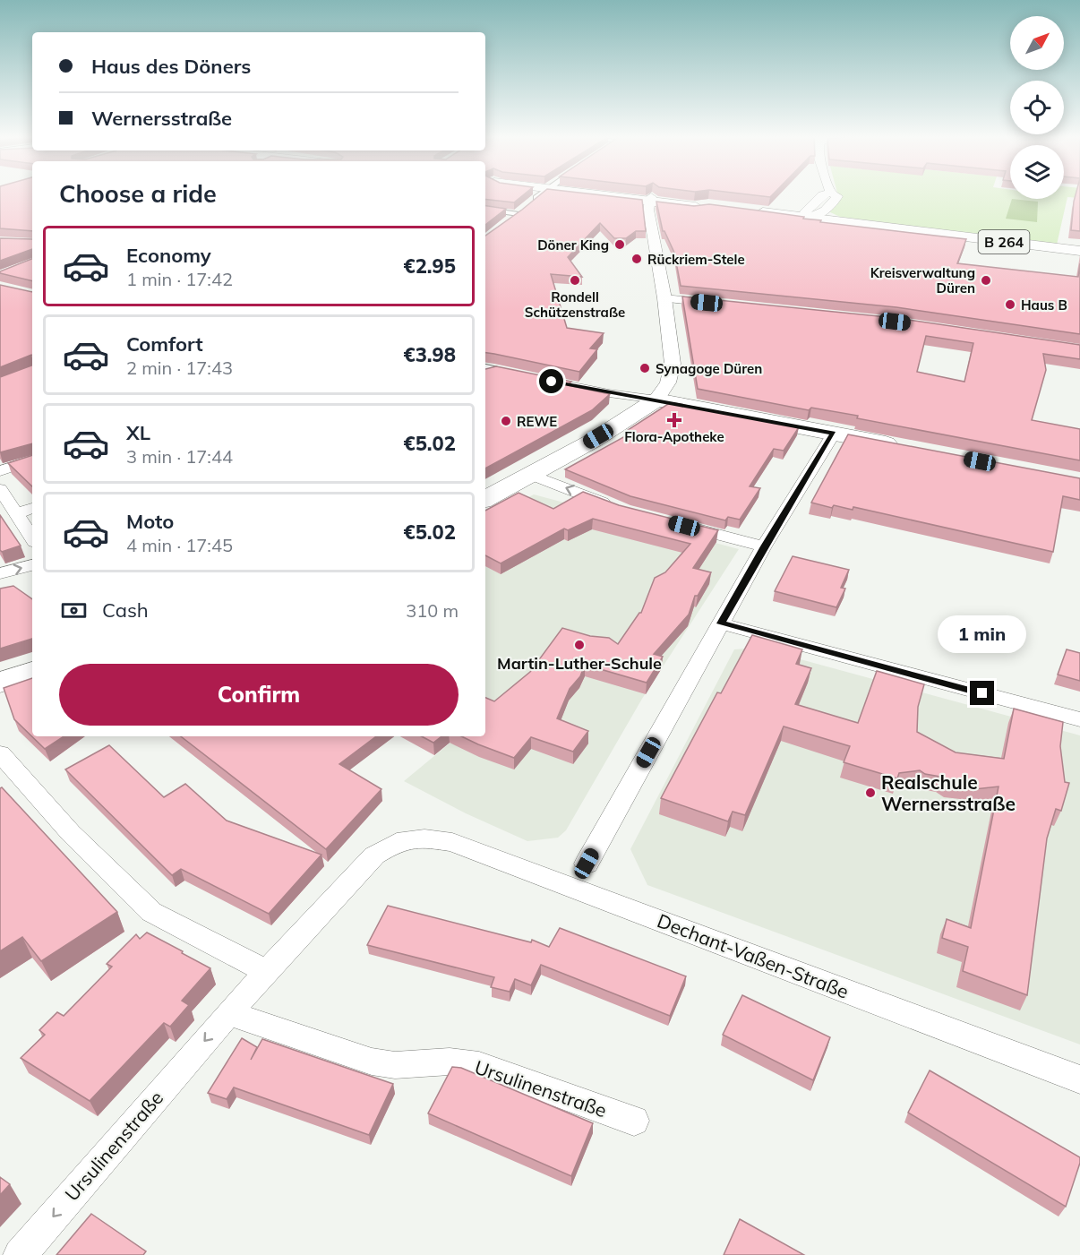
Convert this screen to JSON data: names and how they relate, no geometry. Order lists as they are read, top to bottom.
{
  "streets": {
    "main road": ["B 264"],
    "street": ["Dechant-Vaßen-Straße", "Ursulinenstraße"]
  },
  "crossings": [
    ["Dechant-Vaßen-Straße", "Ursulinenstraße"]
  ],
  "places": {
    "other": [
      "Döner King",
      "Rückriem-Stele",
      "Rondell Schützenstraße",
      "Kreisverwaltung Düren",
      "Haus B",
      "Synagoge Düren",
      "REWE",
      "Martin-Luther-Schule",
      "Realschule Wernersstraße"
    ],
    "health": ["Flora-Apotheke"]
  },
  "north": "top right",
  "page": {
    "banner": ["Haus des Döners", "Wernersstraße"],
    "heading": "Choose a ride",
    "list": [
      {
        "name": "Economy",
        "note": "1 min · 17:42",
        "value": "€2.95"
      },
      {
        "name": "Comfort",
        "note": "2 min · 17:43",
        "value": "€3.98"
      },
      {
        "name": "XL",
        "note": "3 min · 17:44",
        "value": "€5.02"
      },
      {
        "name": "Moto",
        "note": "4 min · 17:45",
        "value": "€5.02"
      }
    ],
    "pay": ["Cash", "310 m"],
    "bubble": "1 min",
    "buttons": "Confirm"
  }
}
